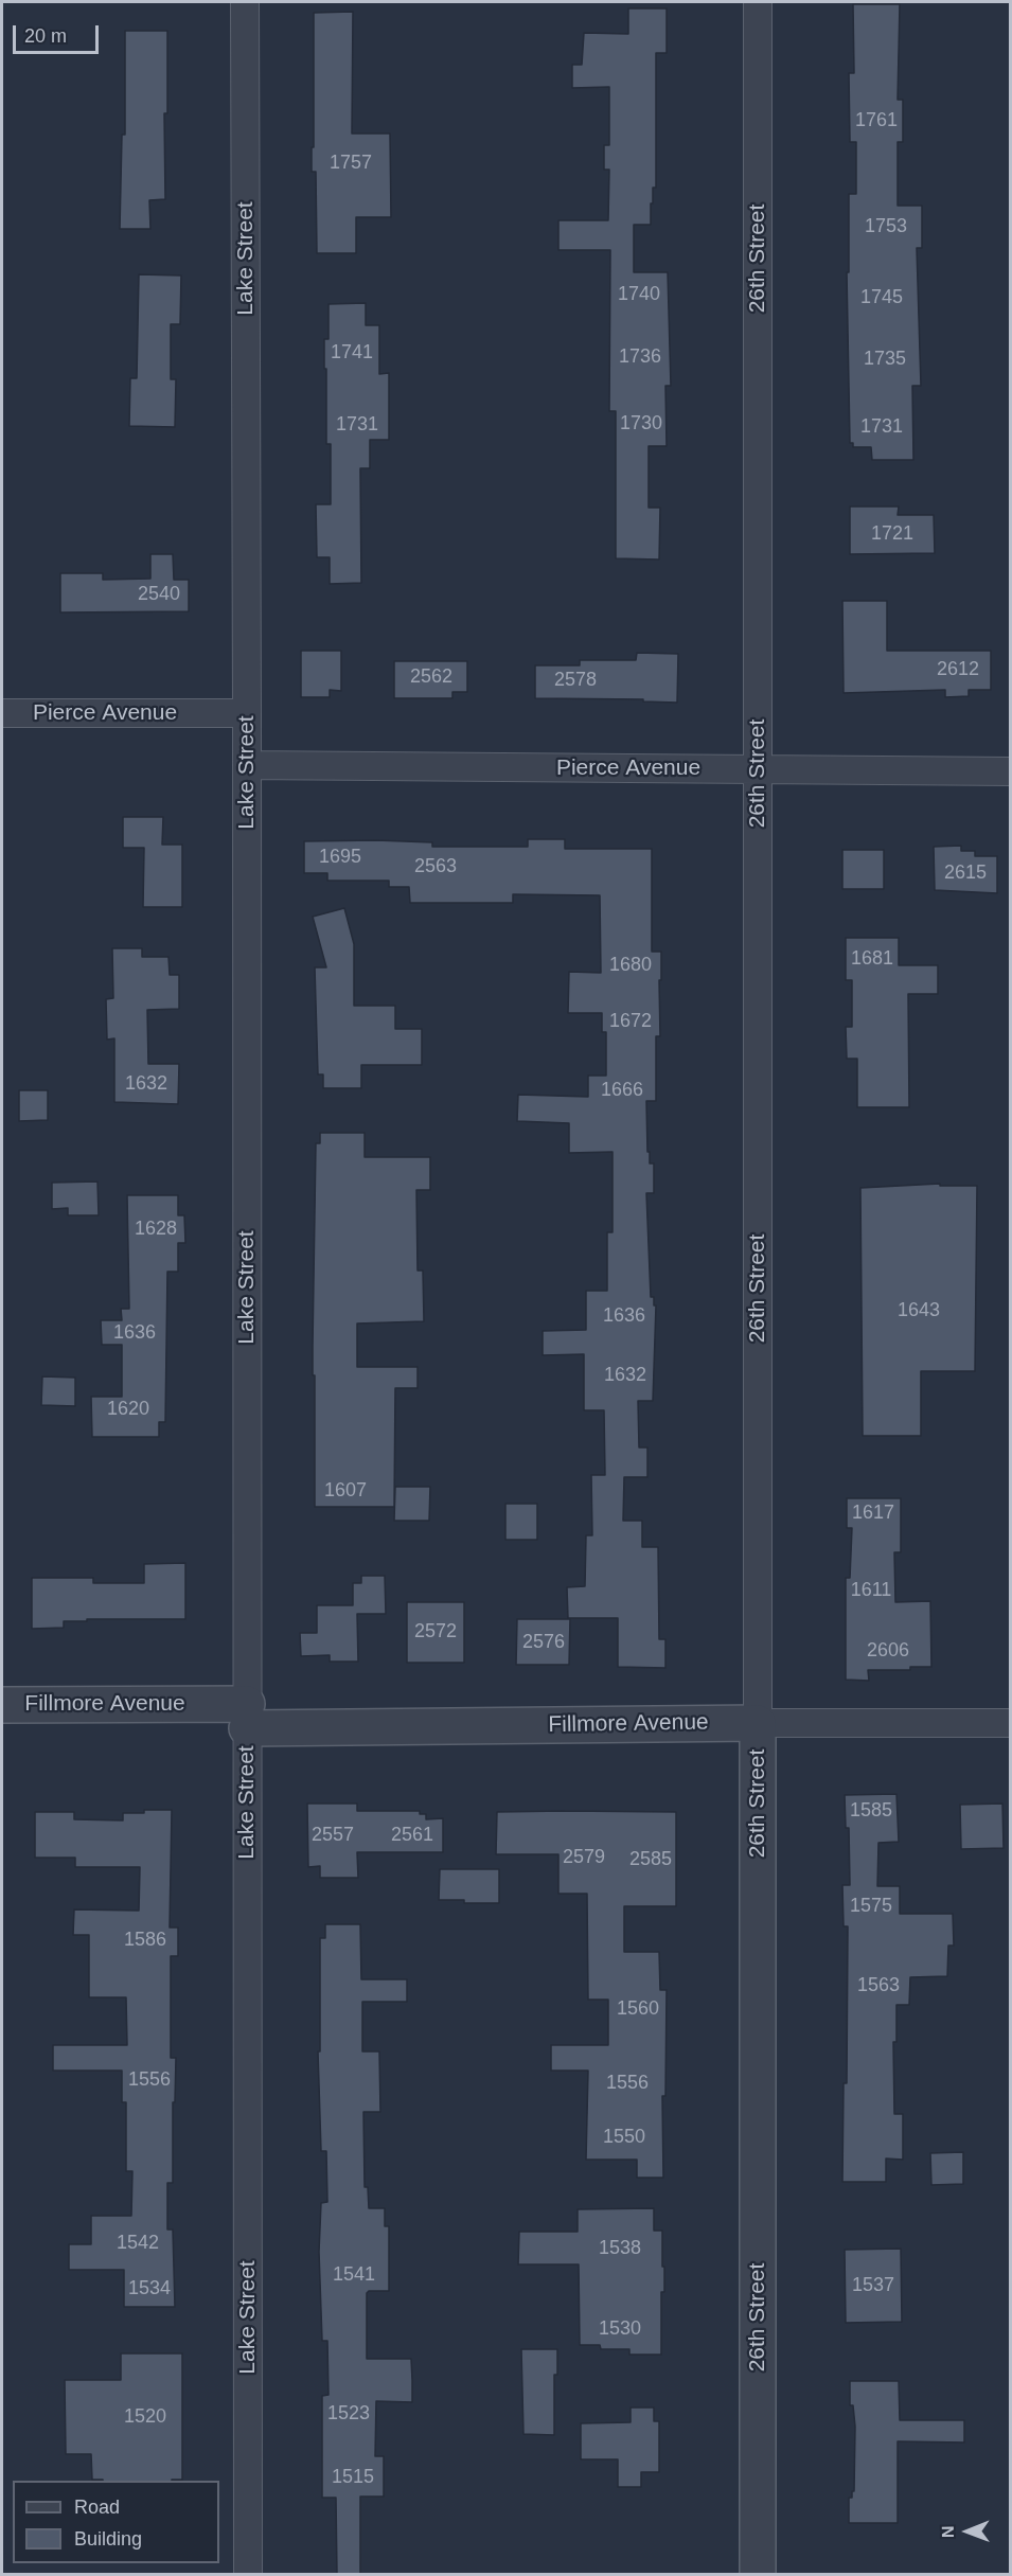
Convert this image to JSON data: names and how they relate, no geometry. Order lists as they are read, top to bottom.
{
  "streets": {
    "street": [
      "Lake Street",
      "26th Street",
      "Pierce Avenue",
      "Fillmore Avenue"
    ]
  },
  "crossings": [
    ["Lake Street", "Pierce Avenue"],
    ["Lake Street", "Fillmore Avenue"],
    ["26th Street", "Pierce Avenue"],
    ["26th Street", "Fillmore Avenue"]
  ],
  "house_numbers": [
    "1761",
    "1757",
    "1753",
    "1740",
    "1745",
    "1741",
    "1736",
    "1735",
    "1730",
    "1731",
    "1731",
    "1721",
    "2540",
    "2612",
    "2562",
    "2578",
    "1695",
    "2563",
    "2615",
    "1681",
    "1680",
    "1672",
    "1632",
    "1666",
    "1628",
    "1643",
    "1636",
    "1636",
    "1632",
    "1620",
    "1607",
    "1617",
    "1611",
    "2572",
    "2576",
    "2606",
    "1585",
    "2557",
    "2561",
    "2579",
    "2585",
    "1575",
    "1586",
    "1563",
    "1560",
    "1556",
    "1556",
    "1550",
    "1542",
    "1538",
    "1541",
    "1537",
    "1534",
    "1530",
    "1523",
    "1520",
    "1515"
  ],
  "legend": ["Road", "Building"],
  "scale_bar": "20 m",
  "north": "left"
}
